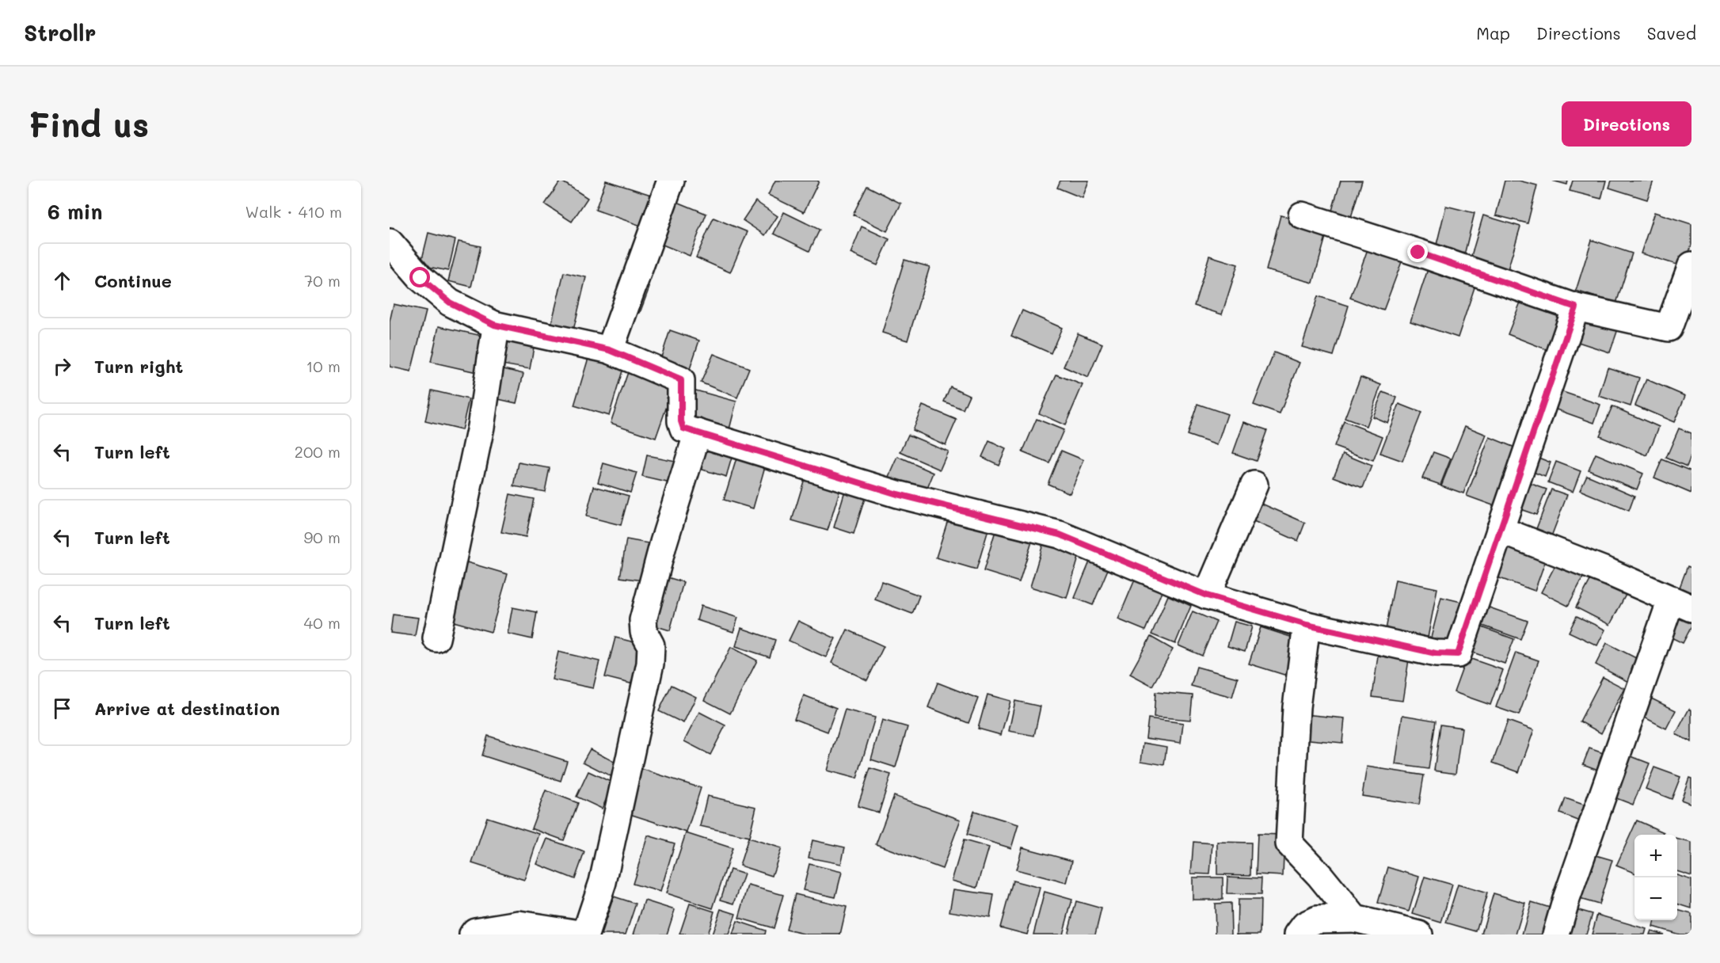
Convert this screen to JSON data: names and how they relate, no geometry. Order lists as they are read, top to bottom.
{
  "page": {
    "header": "Strollr",
    "nav": ["Map", "Directions", "Saved"],
    "buttons": "Directions",
    "title": "Find us",
    "heading": ["6 min", "Walk · 410 m"],
    "list": [
      ["Continue", "70 m"],
      ["Turn right", "10 m"],
      ["Turn left", "200 m"],
      ["Turn left", "90 m"],
      ["Turn left", "40 m"],
      "Arrive at destination"
    ],
    "map_buttons": ["+", "−"]
  }
}
